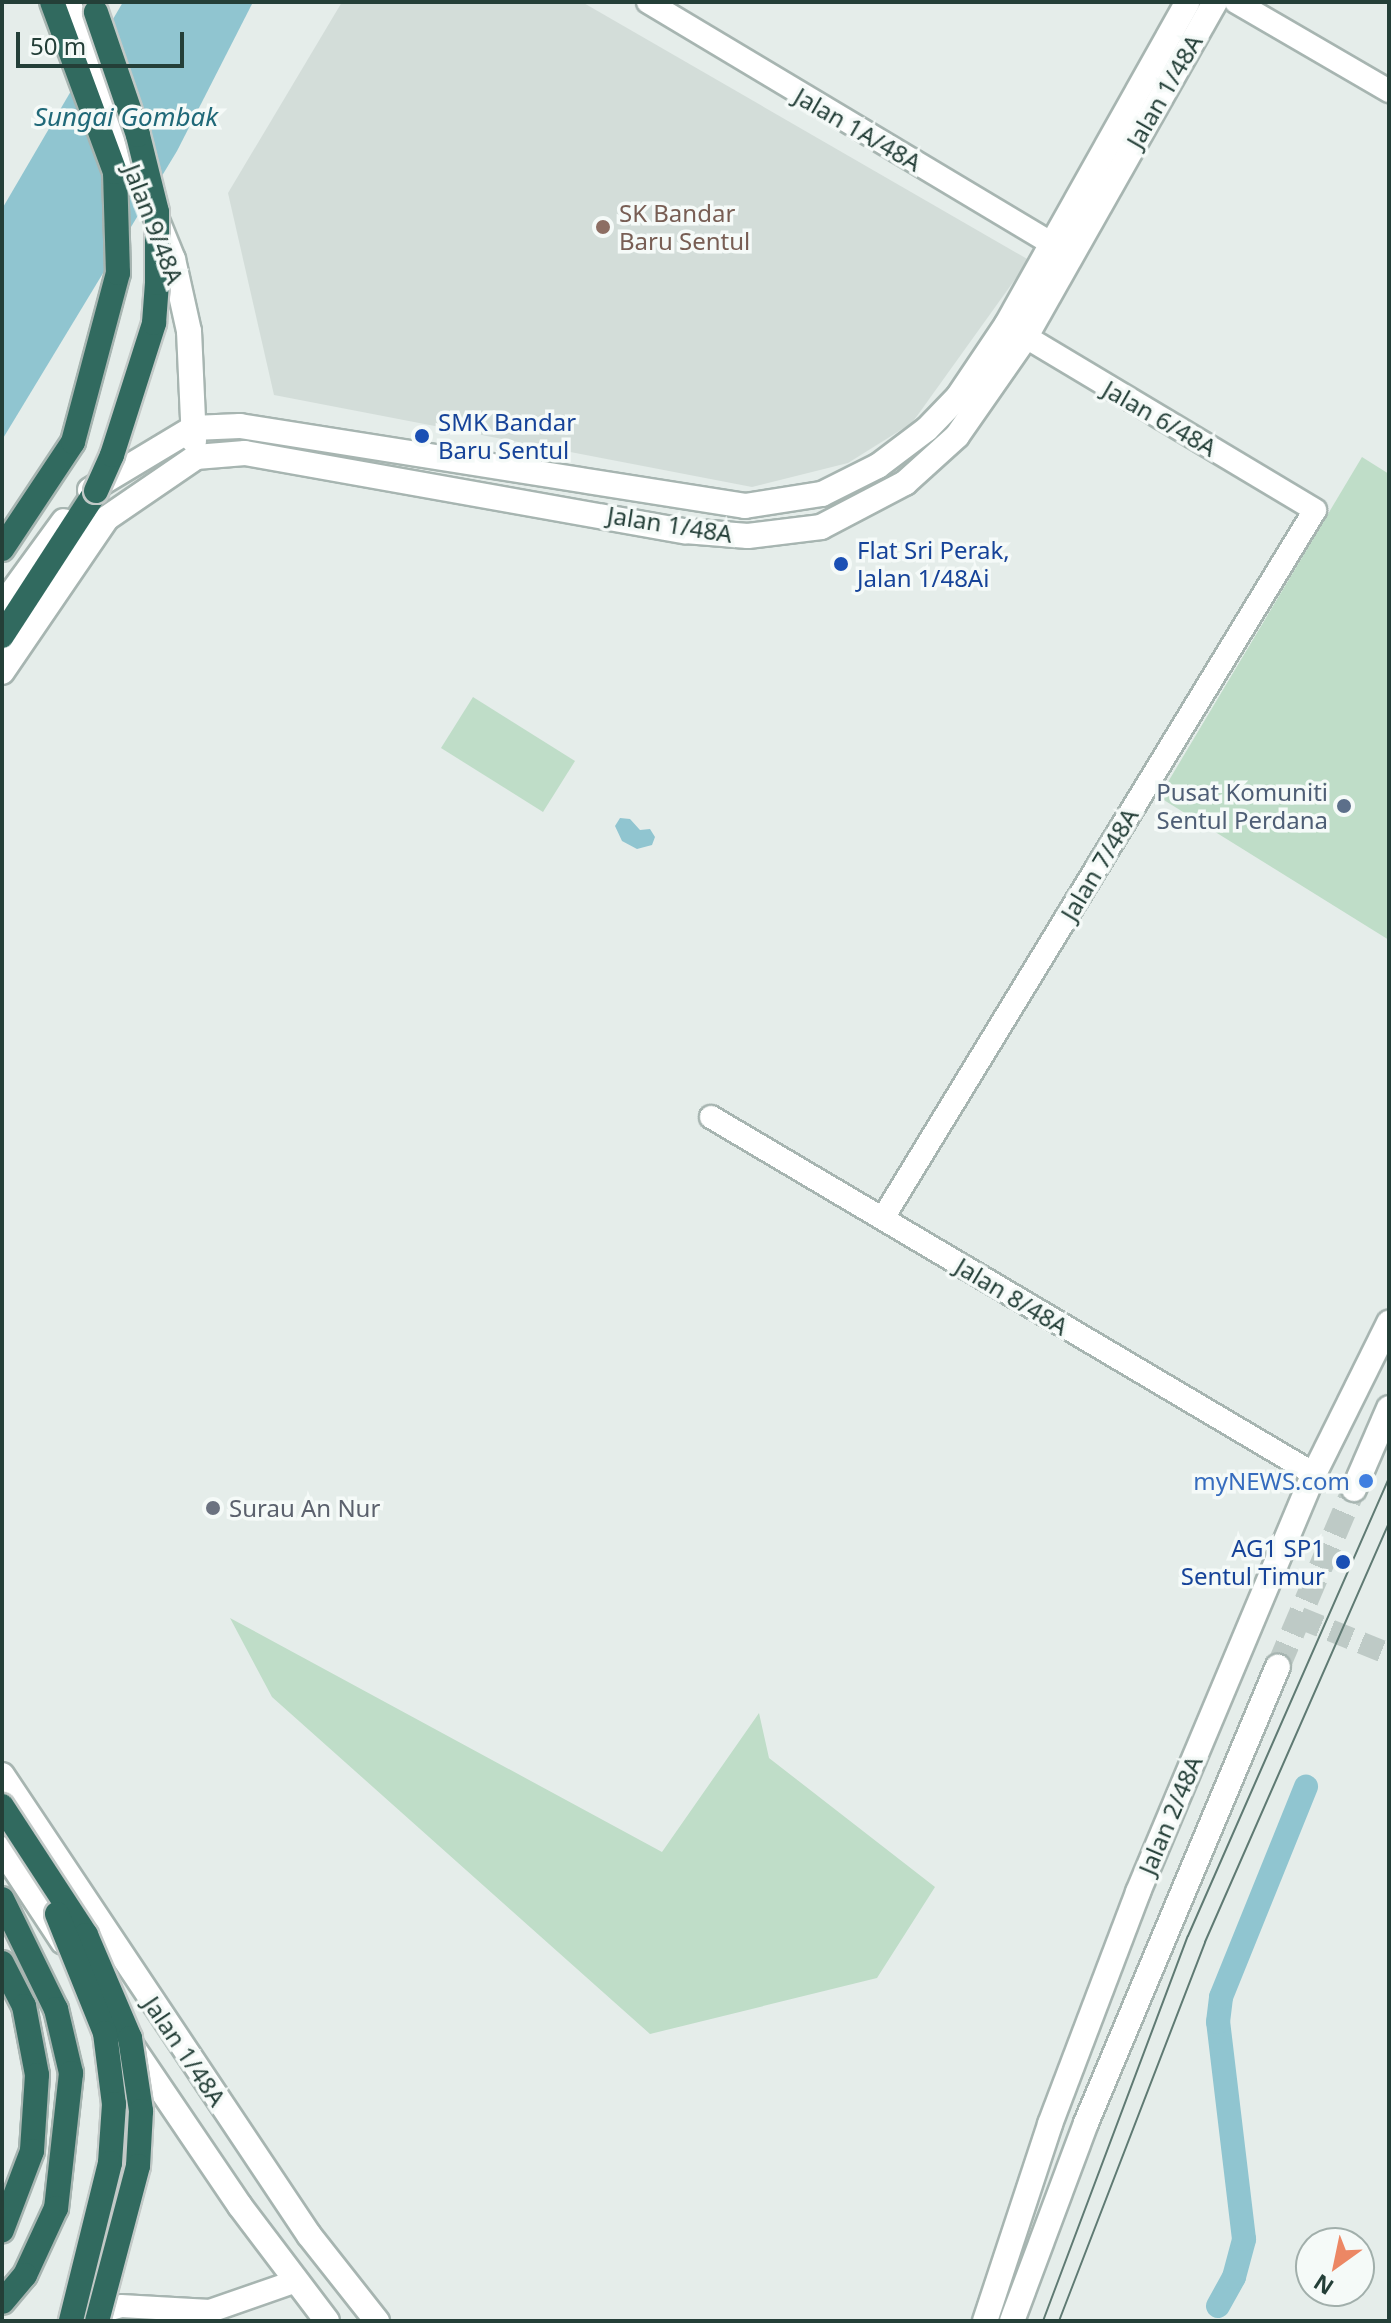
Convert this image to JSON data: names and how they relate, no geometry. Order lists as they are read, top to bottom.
{
  "streets": {
    "main road": ["Jalan 1/48A", "Jalan 9/48A", "Jalan 2/48A"],
    "street": [
      "Jalan 1A/48A",
      "Jalan 6/48A",
      "Jalan 7/48A",
      "Jalan 8/48A"
    ]
  },
  "crossings": [
    ["Jalan 1/48A", "Jalan 1A/48A"],
    ["Jalan 1/48A", "Jalan 9/48A"],
    ["Jalan 1/48A", "Jalan 6/48A"],
    ["Jalan 6/48A", "Jalan 7/48A"],
    ["Jalan 7/48A", "Jalan 8/48A"],
    ["Jalan 8/48A", "Jalan 2/48A"]
  ],
  "water": ["Sungai Gombak"],
  "places": [
    "SK Bandar Baru Sentul",
    "SMK Bandar Baru Sentul",
    "Flat Sri Perak, Jalan 1/48Ai",
    "Pusat Komuniti Sentul Perdana",
    "myNEWS.com",
    "Surau An Nur",
    "AG1 SP1 Sentul Timur"
  ],
  "scale_bar": "50 m",
  "north": "bottom left"
}
